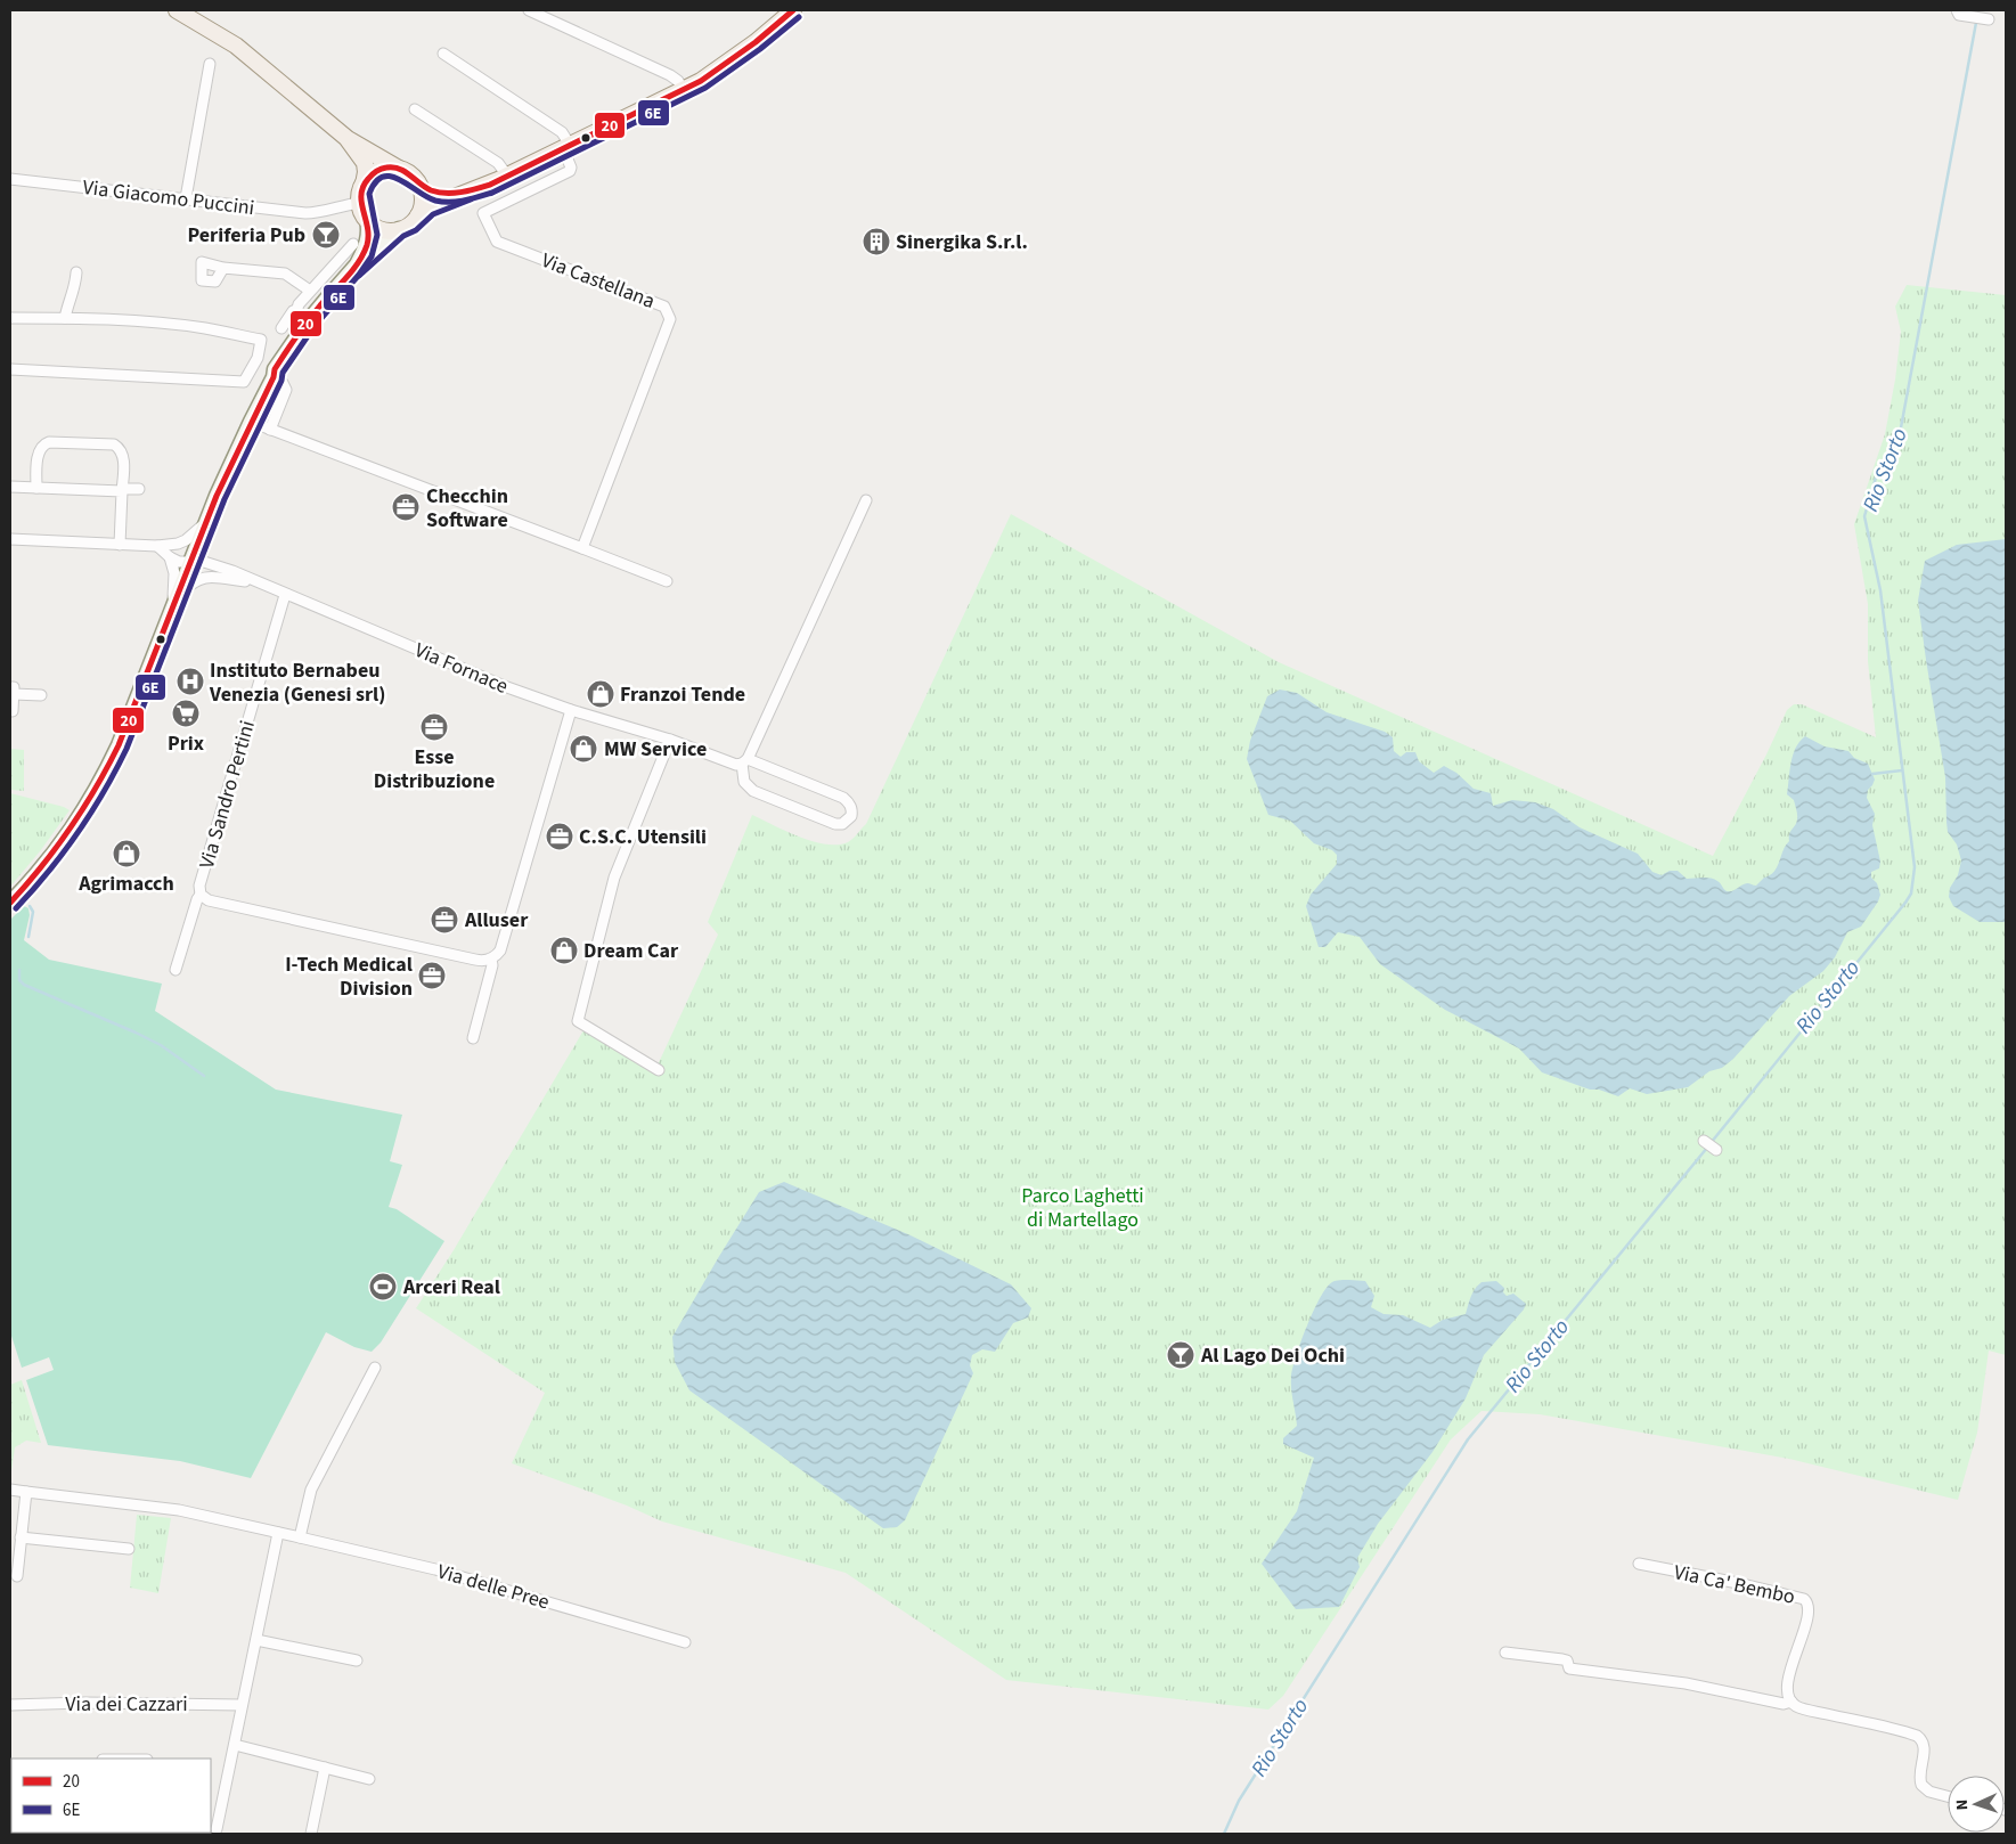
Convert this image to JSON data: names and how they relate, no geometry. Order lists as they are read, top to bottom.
{
  "streets": {
    "street": [
      "Via Giacomo Puccini",
      "Via Castellana",
      "Via Fornace",
      "Via Sandro Pertini",
      "Via Ca' Bembo",
      "Via delle Pree",
      "Via dei Cazzari"
    ]
  },
  "crossings": [
    ["Via Fornace", "Via Sandro Pertini"]
  ],
  "water": ["Rio Storto"],
  "parks": ["Parco Laghetti di Martellago"],
  "places": {
    "bar": ["Periferia Pub", "Al Lago Dei Ochi"],
    "building": ["Sinergika S.r.l."],
    "office": [
      "Checchin Software",
      "Esse Distribuzione",
      "C.S.C. Utensili",
      "Alluser",
      "I-Tech Medical Division"
    ],
    "hospital": ["Instituto Bernabeu Venezia (Genesi srl)"],
    "shop": [
      "Franzoi Tende",
      "MW Service",
      "Agrimacch",
      "Dream Car"
    ],
    "supermarket": ["Prix"],
    "sports": ["Arceri Real"]
  },
  "lines": ["transit line 20", "transit line 6E"],
  "legend": ["20", "6E"],
  "north": "left"
}
